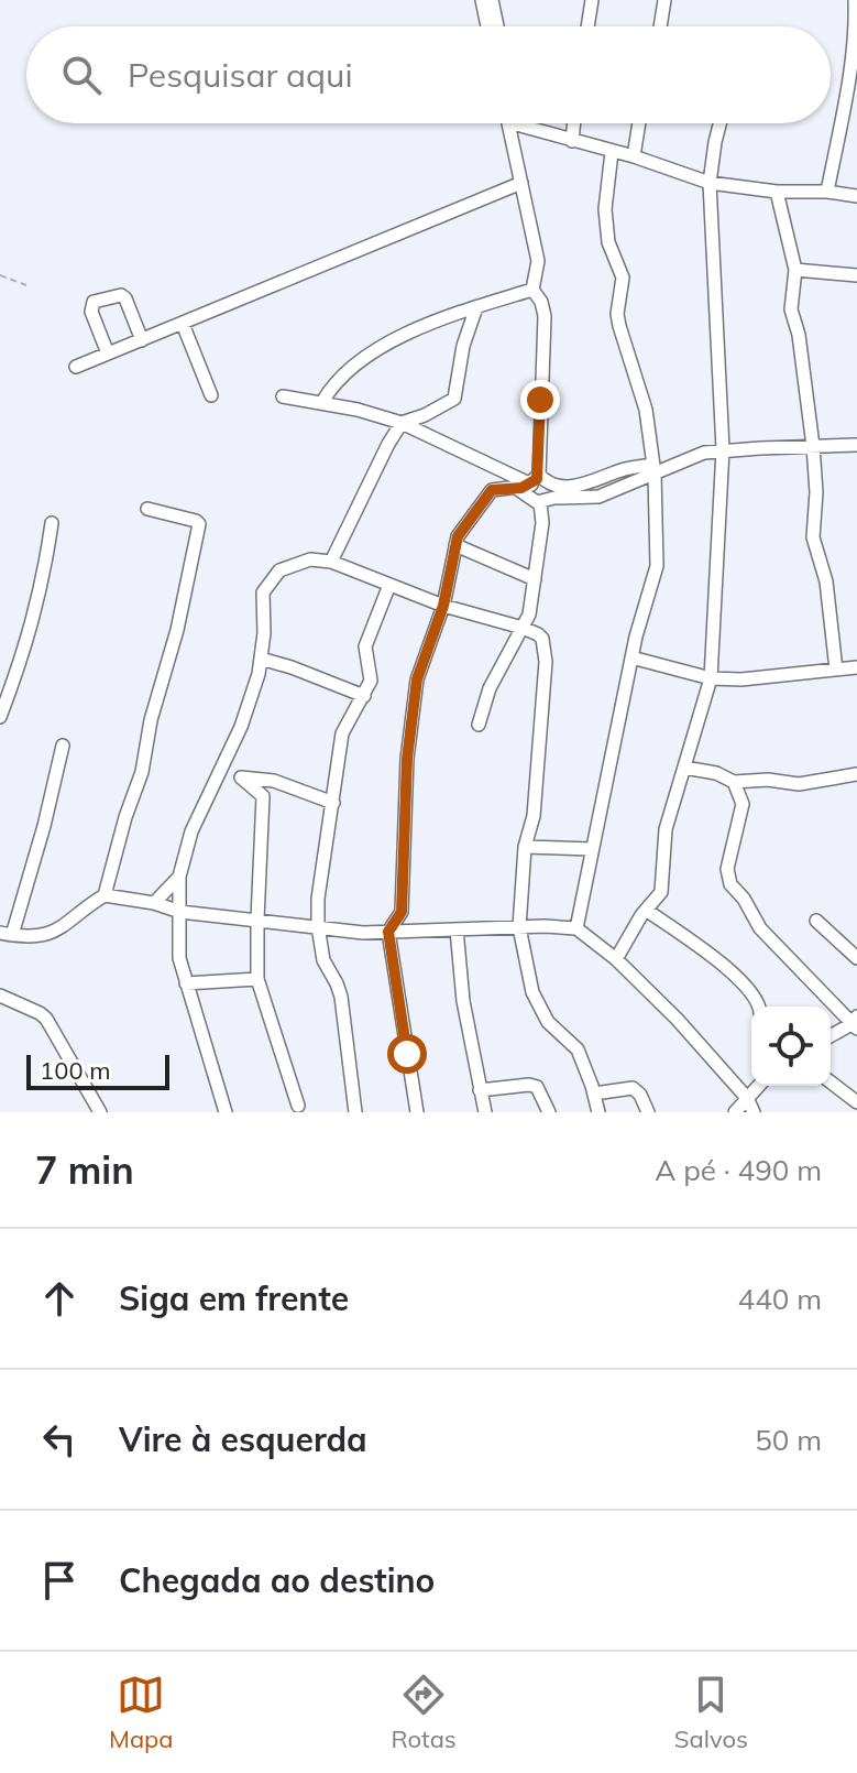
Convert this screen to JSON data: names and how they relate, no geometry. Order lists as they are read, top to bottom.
{
  "scale_bar": "100 m",
  "page": {
    "search": "Pesquisar aqui",
    "scale": "100 m",
    "heading": ["7 min", "A pé · 490 m"],
    "list": [
      ["Siga em frente", "440 m"],
      ["Vire à esquerda", "50 m"],
      "Chegada ao destino"
    ],
    "nav": ["Mapa", "Rotas", "Salvos"]
  }
}
